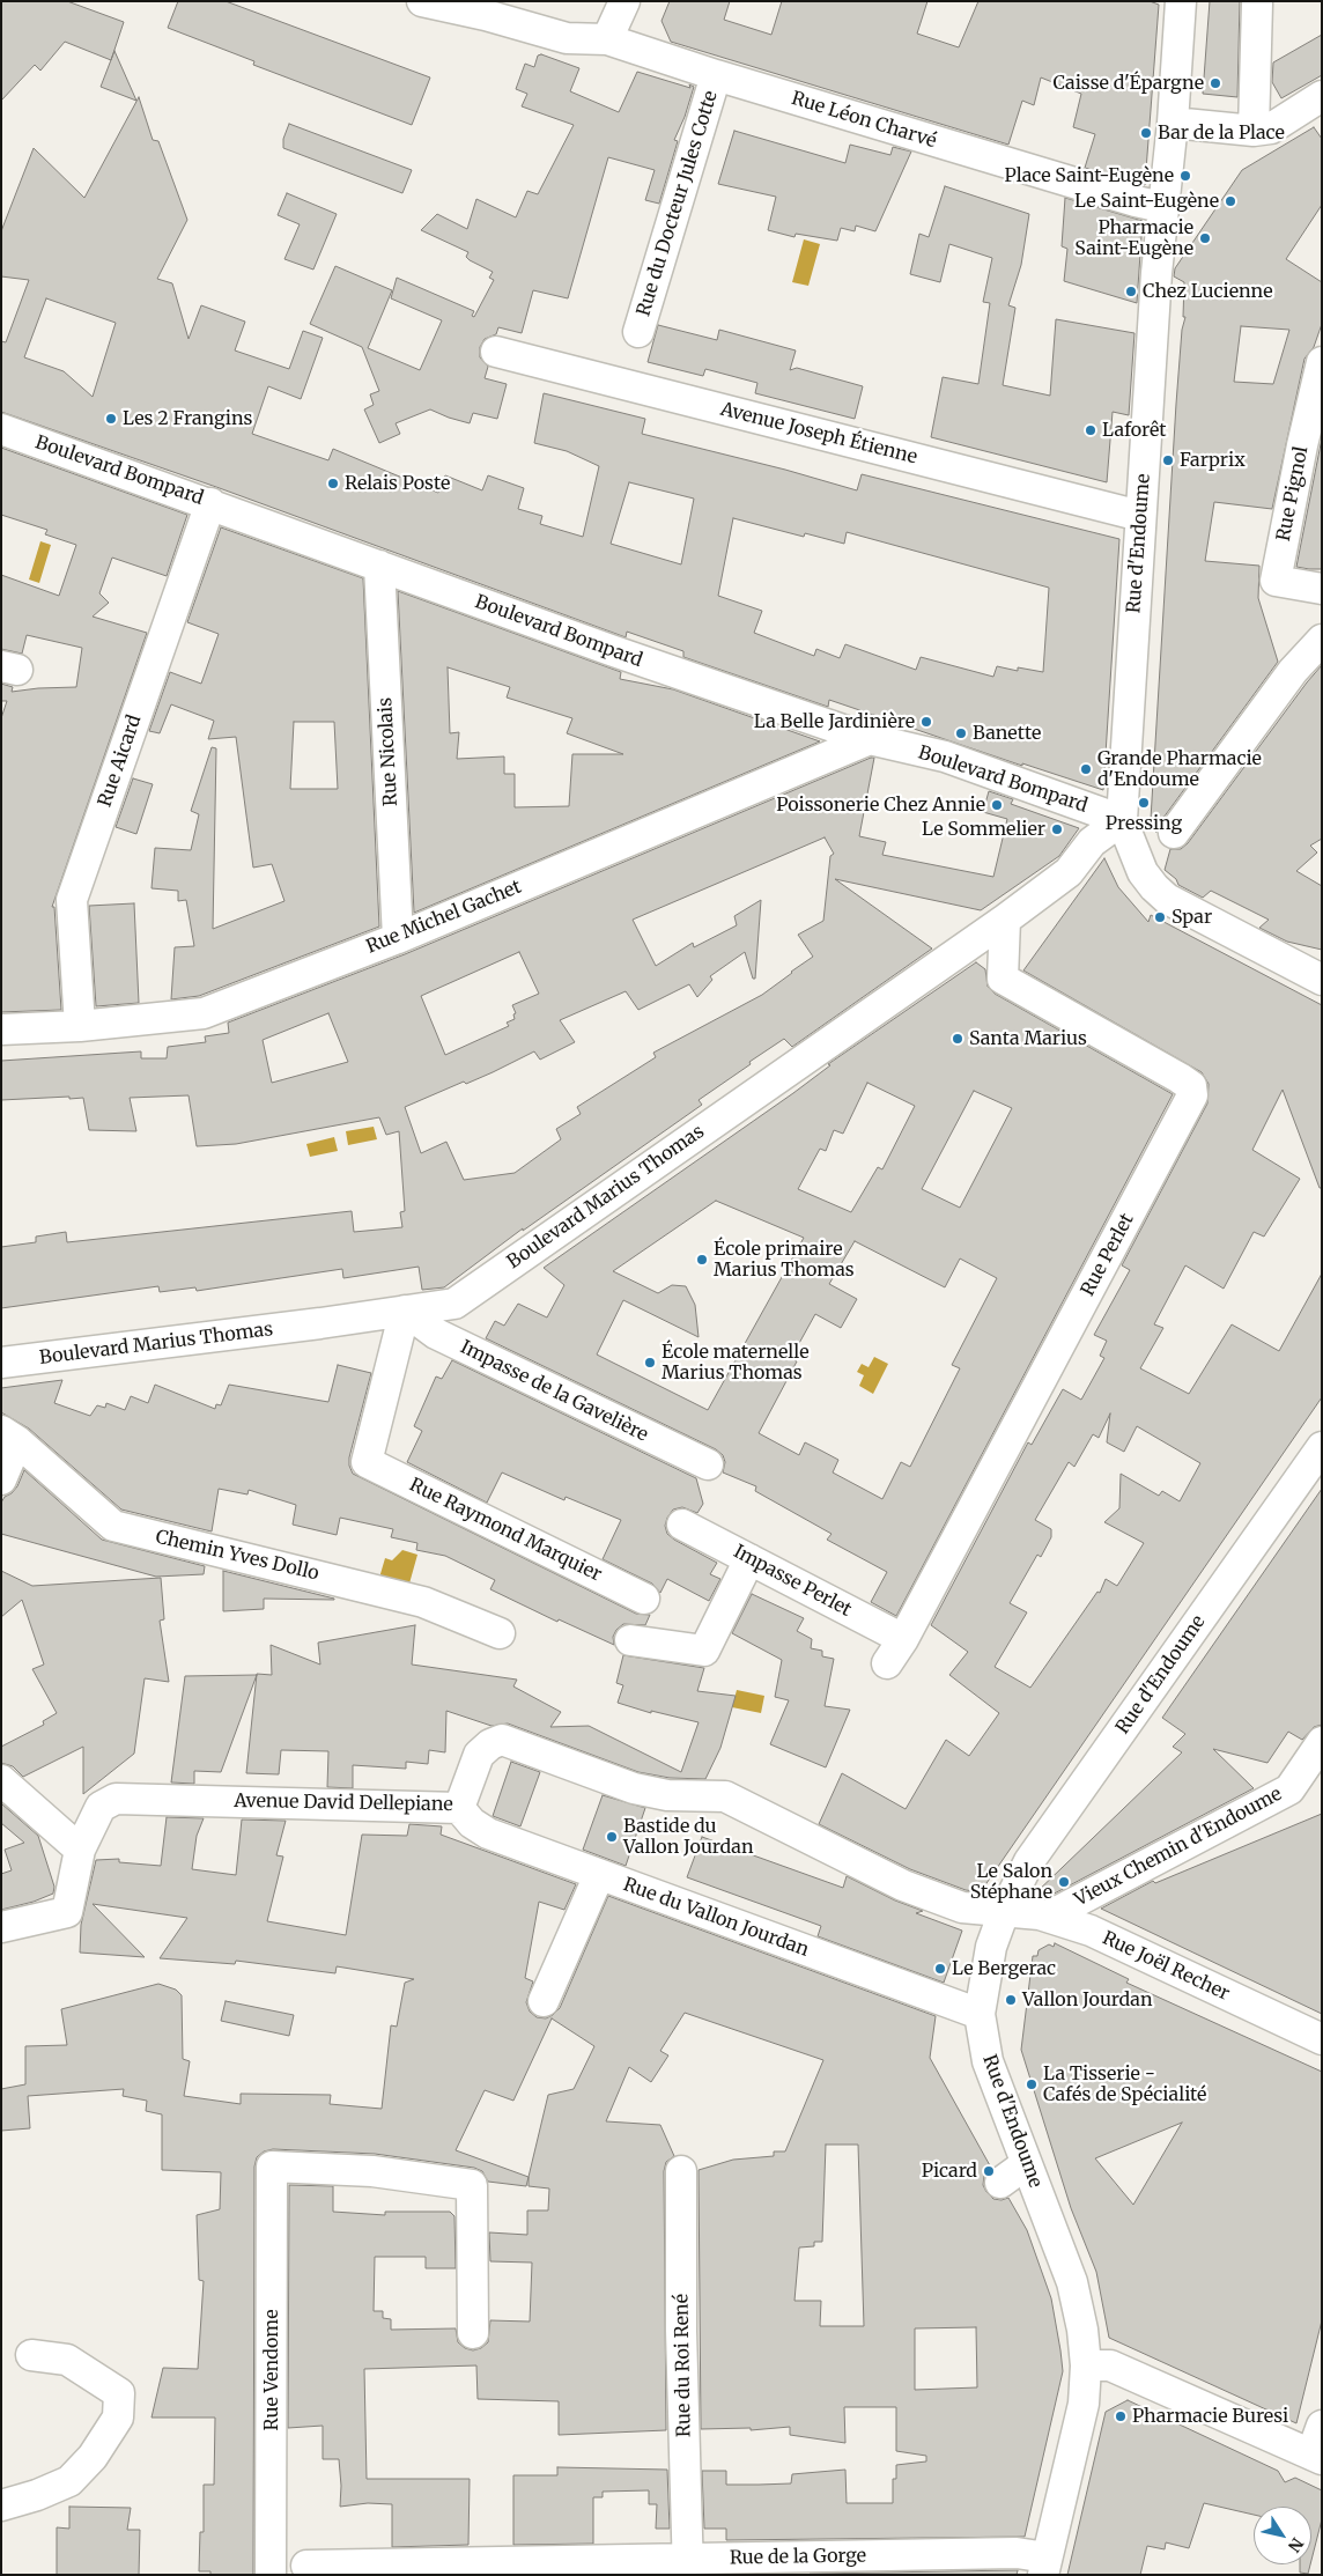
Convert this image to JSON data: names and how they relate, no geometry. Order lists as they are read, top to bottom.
{
  "streets": {
    "street": [
      "Rue Léon Charvé",
      "Rue du Docteur Jules Cotte",
      "Avenue Joseph Étienne",
      "Boulevard Bompard",
      "Rue Pignol",
      "Rue d'Endoume",
      "Rue Nicolais",
      "Rue Aicard",
      "Rue Michel Gachet",
      "Boulevard Marius Thomas",
      "Rue Perlet",
      "Impasse de la Gavelière",
      "Rue Raymond Marquier",
      "Chemin Yves Dollo",
      "Impasse Perlet",
      "Avenue David Dellepiane",
      "Vieux Chemin d'Endoume",
      "Rue du Vallon Jourdan",
      "Rue Joël Recher",
      "Rue du Roi René",
      "Rue Vendome",
      "Rue de la Gorge"
    ]
  },
  "crossings": [
    ["Rue Léon Charvé", "Rue du Docteur Jules Cotte"],
    ["Rue Léon Charvé", "Rue d'Endoume"],
    ["Avenue Joseph Étienne", "Rue d'Endoume"],
    ["Boulevard Bompard", "Rue d'Endoume"],
    ["Boulevard Bompard", "Rue Nicolais"],
    ["Boulevard Bompard", "Rue Aicard"],
    ["Boulevard Bompard", "Rue Michel Gachet"],
    ["Boulevard Bompard", "Boulevard Marius Thomas"],
    ["Rue d'Endoume", "Boulevard Marius Thomas"],
    ["Rue d'Endoume", "Avenue David Dellepiane"],
    ["Rue d'Endoume", "Rue du Vallon Jourdan"],
    ["Rue d'Endoume", "Rue Joël Recher"],
    ["Rue d'Endoume", "Rue de la Gorge"],
    ["Rue Nicolais", "Rue Michel Gachet"],
    ["Rue Aicard", "Rue Michel Gachet"],
    ["Boulevard Marius Thomas", "Rue Perlet"],
    ["Boulevard Marius Thomas", "Impasse de la Gavelière"],
    ["Boulevard Marius Thomas", "Rue Raymond Marquier"],
    ["Rue Perlet", "Impasse Perlet"],
    ["Impasse de la Gavelière", "Rue Raymond Marquier"],
    ["Avenue David Dellepiane", "Rue du Vallon Jourdan"],
    ["Avenue David Dellepiane", "Rue Joël Recher"],
    ["Vieux Chemin d'Endoume", "Rue Joël Recher"],
    ["Rue du Roi René", "Rue de la Gorge"]
  ],
  "places": [
    "Caisse d'Épargne",
    "Bar de la Place",
    "Place Saint-Eugène",
    "Le Saint-Eugène",
    "Pharmacie Saint-Eugène",
    "Chez Lucienne",
    "Les 2 Frangins",
    "Laforêt",
    "Farprix",
    "Relais Poste",
    "La Belle Jardinière",
    "Banette",
    "Grande Pharmacie d'Endoume",
    "Pressing",
    "Poissonerie Chez Annie",
    "Le Sommelier",
    "Spar",
    "Santa Marius",
    "École primaire Marius Thomas",
    "École maternelle Marius Thomas",
    "Bastide du Vallon Jourdan",
    "Le Salon Stéphane",
    "Le Bergerac",
    "Vallon Jourdan",
    "La Tisserie - Cafés de Spécialité",
    "Picard",
    "Pharmacie Buresi"
  ],
  "north": "bottom right"
}
